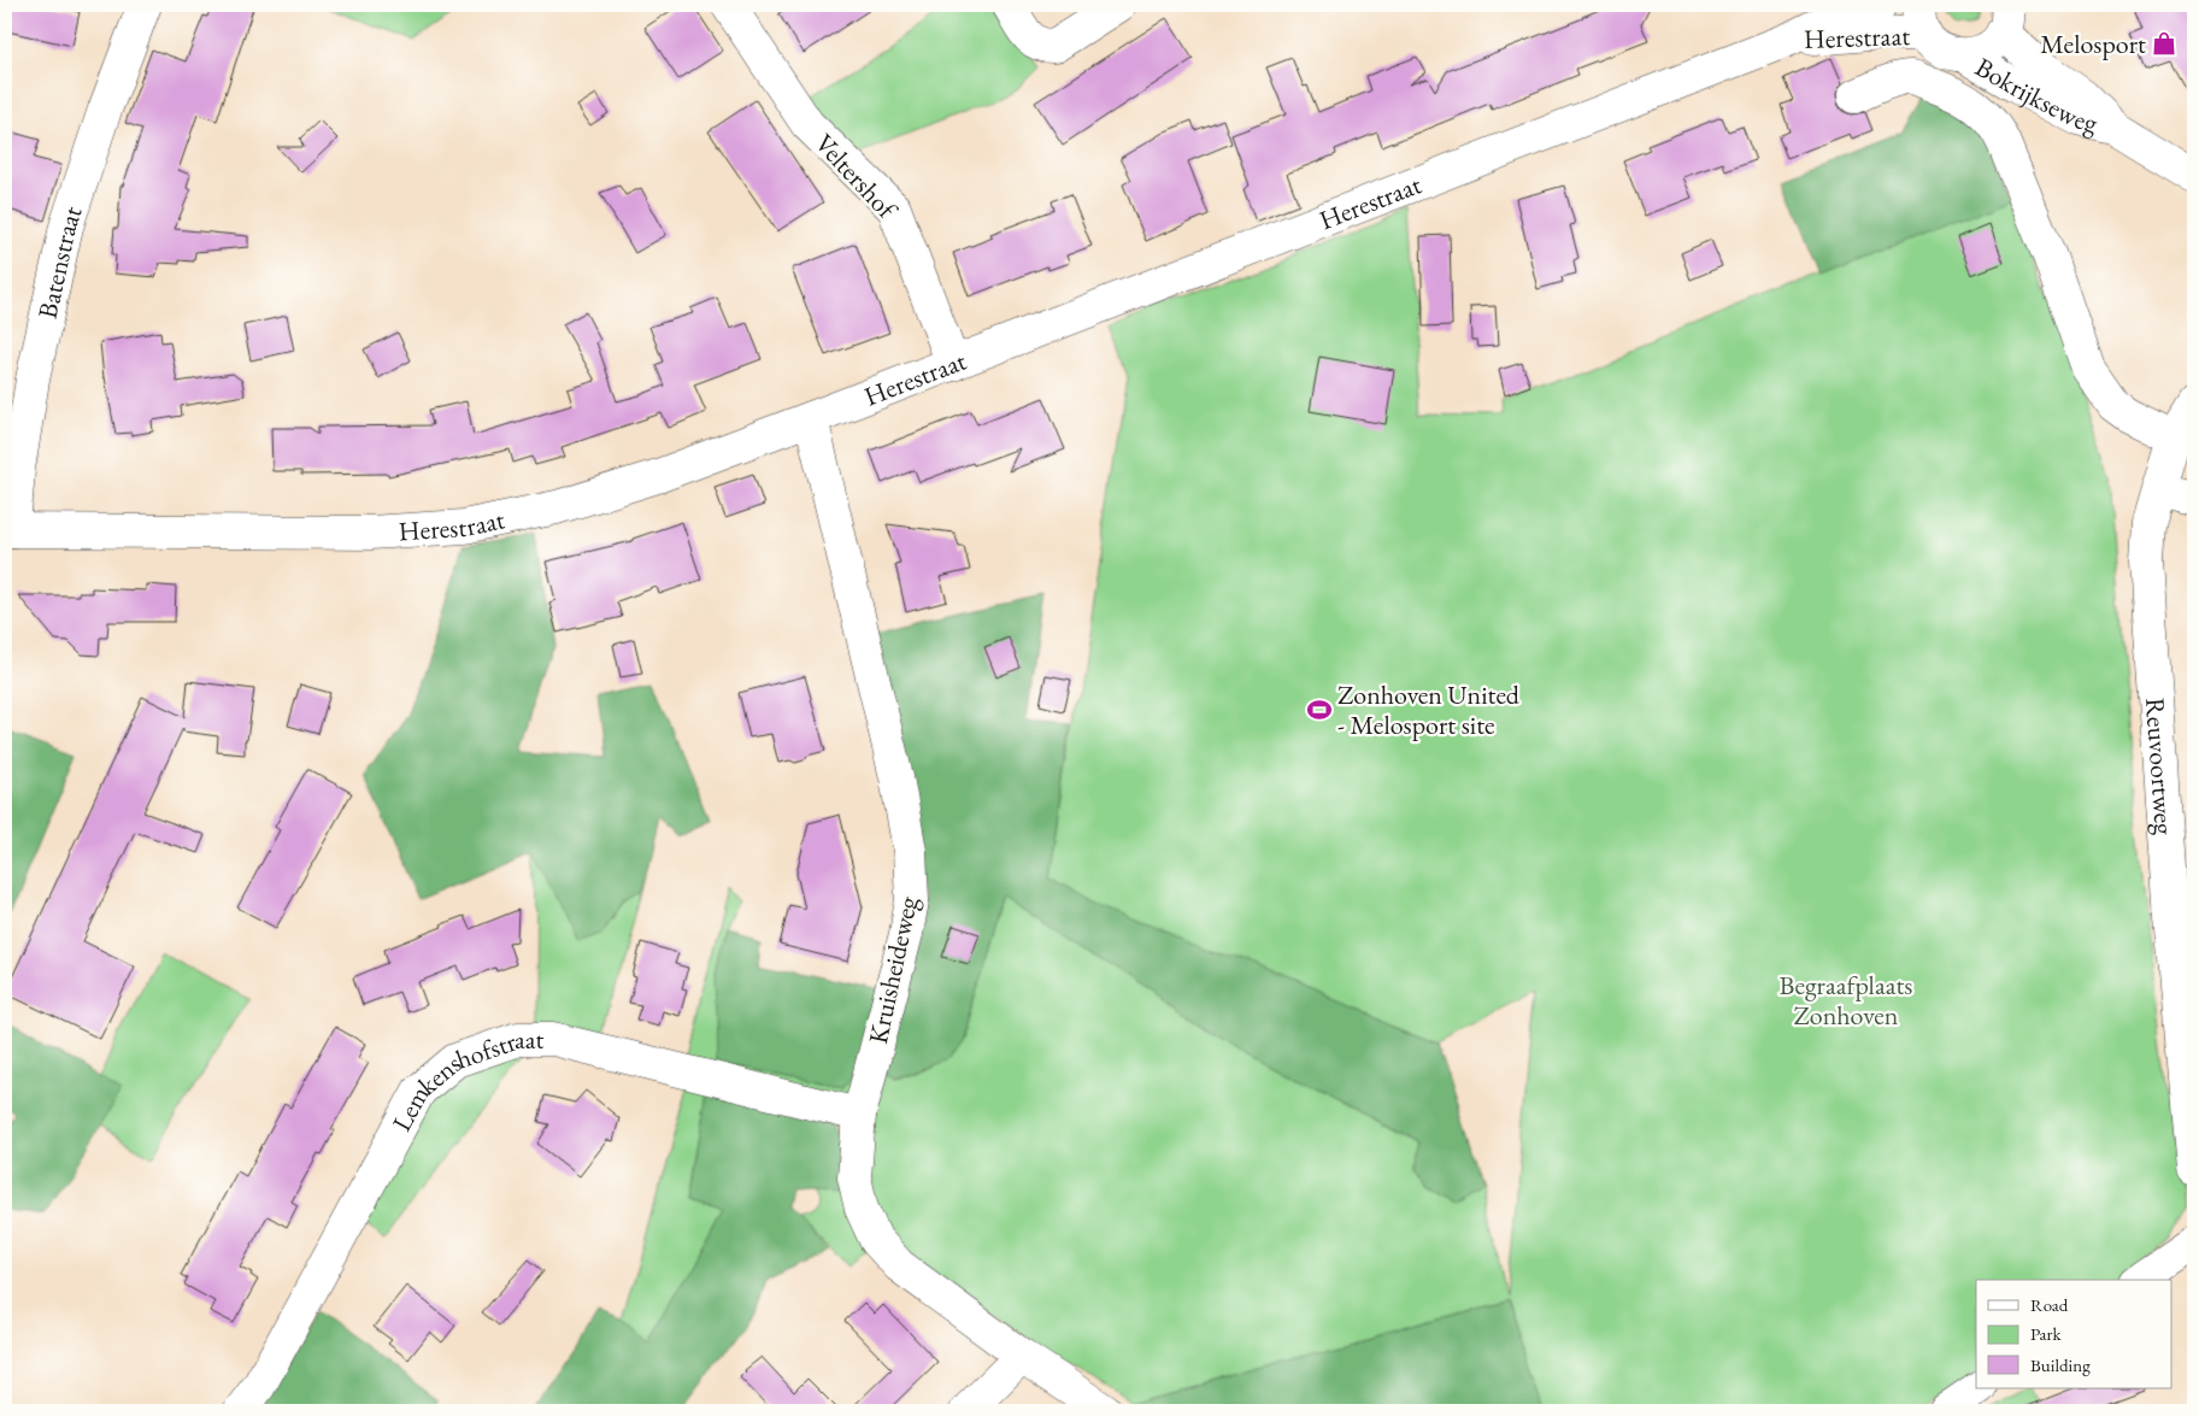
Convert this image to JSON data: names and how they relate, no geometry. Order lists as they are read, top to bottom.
{
  "streets": {
    "street": [
      "Herestraat",
      "Bokrijkseweg",
      "Veltershof",
      "Batenstraat",
      "Reuvoortweg",
      "Kruisheideweg",
      "Lemkenshofstraat"
    ]
  },
  "crossings": [
    ["Herestraat", "Bokrijkseweg"],
    ["Herestraat", "Veltershof"],
    ["Herestraat", "Batenstraat"],
    ["Herestraat", "Kruisheideweg"],
    ["Kruisheideweg", "Lemkenshofstraat"]
  ],
  "parks": ["Begraafplaats Zonhoven"],
  "places": {
    "shop": ["Melosport"],
    "sports": ["Zonhoven United - Melosport site"]
  },
  "legend": ["Road", "Park", "Building"]
}
